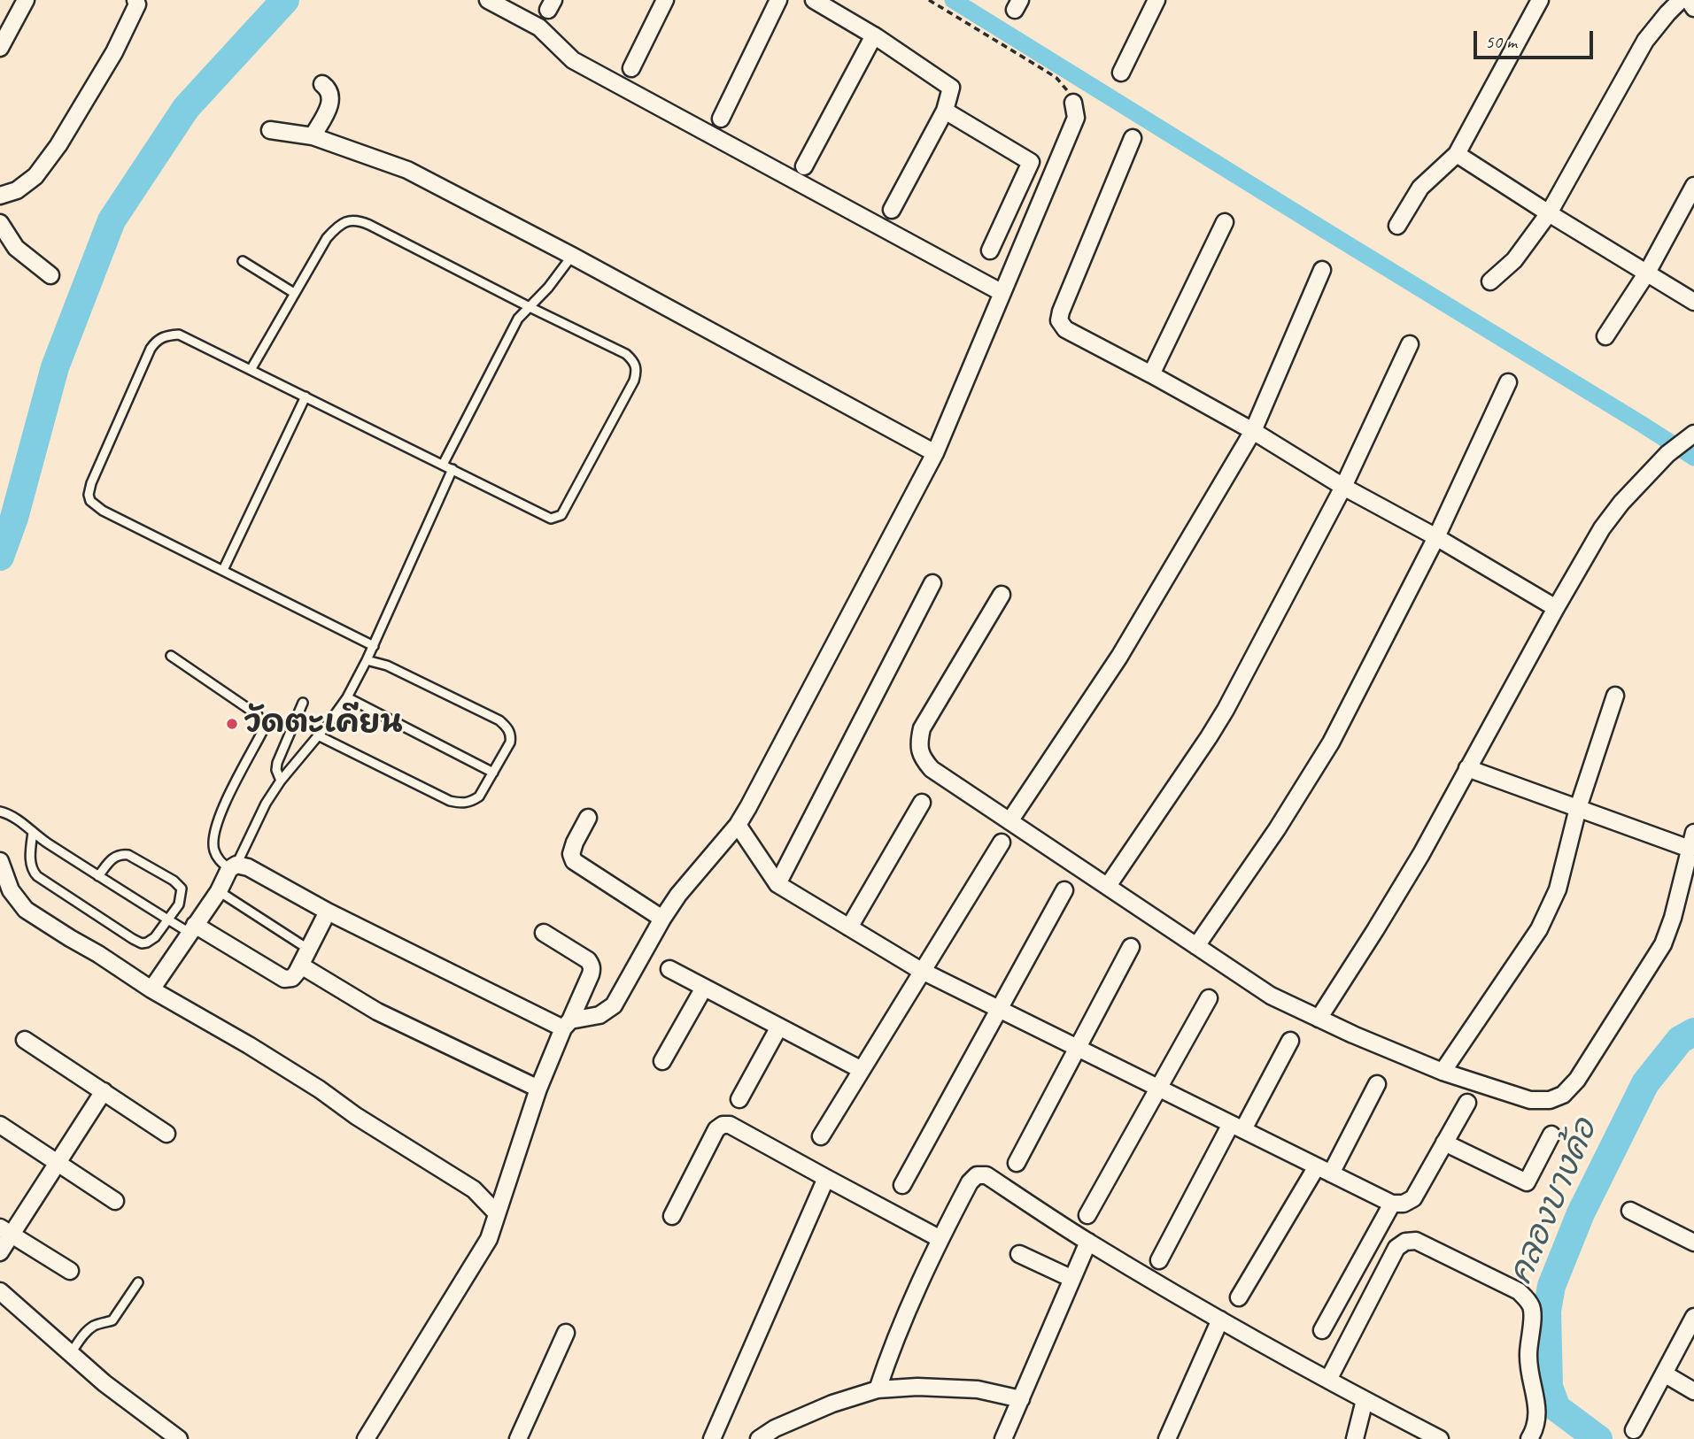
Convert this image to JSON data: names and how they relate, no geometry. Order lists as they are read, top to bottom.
{
  "water": ["คลองบางค้อ"],
  "places": ["วัดตะเคียน"],
  "scale_bar": "50 m"
}
